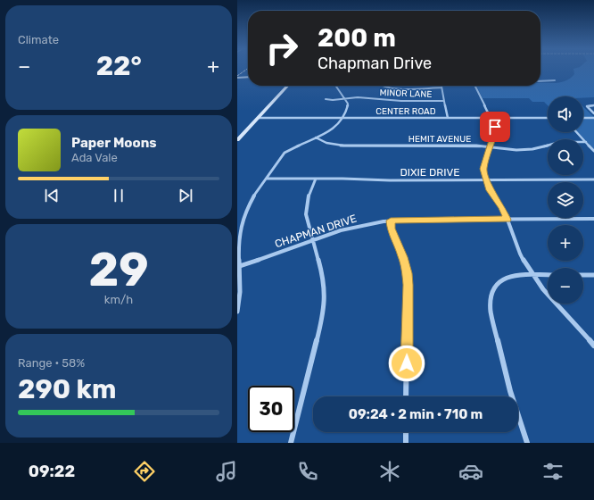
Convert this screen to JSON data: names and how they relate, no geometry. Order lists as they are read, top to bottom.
{
  "streets": {
    "street": [
      "MINOR LANE",
      "CENTER ROAD",
      "HEMIT AVENUE",
      "DIXIE DRIVE",
      "CHAPMAN DRIVE"
    ]
  },
  "page": {
    "tile": [
      "Climate",
      ["29", "km/h"],
      ["Range · 58%", "290 km"]
    ],
    "turn": ["200 m", "Chapman Drive"],
    "heat": ["−", "22°", "+"],
    "map_buttons": ["+", "−"],
    "song": ["Paper Moons", "Ada Vale"],
    "limit": "30",
    "trip": "09:24 · 2 min · 710 m",
    "tabs": "09:22"
  }
}
